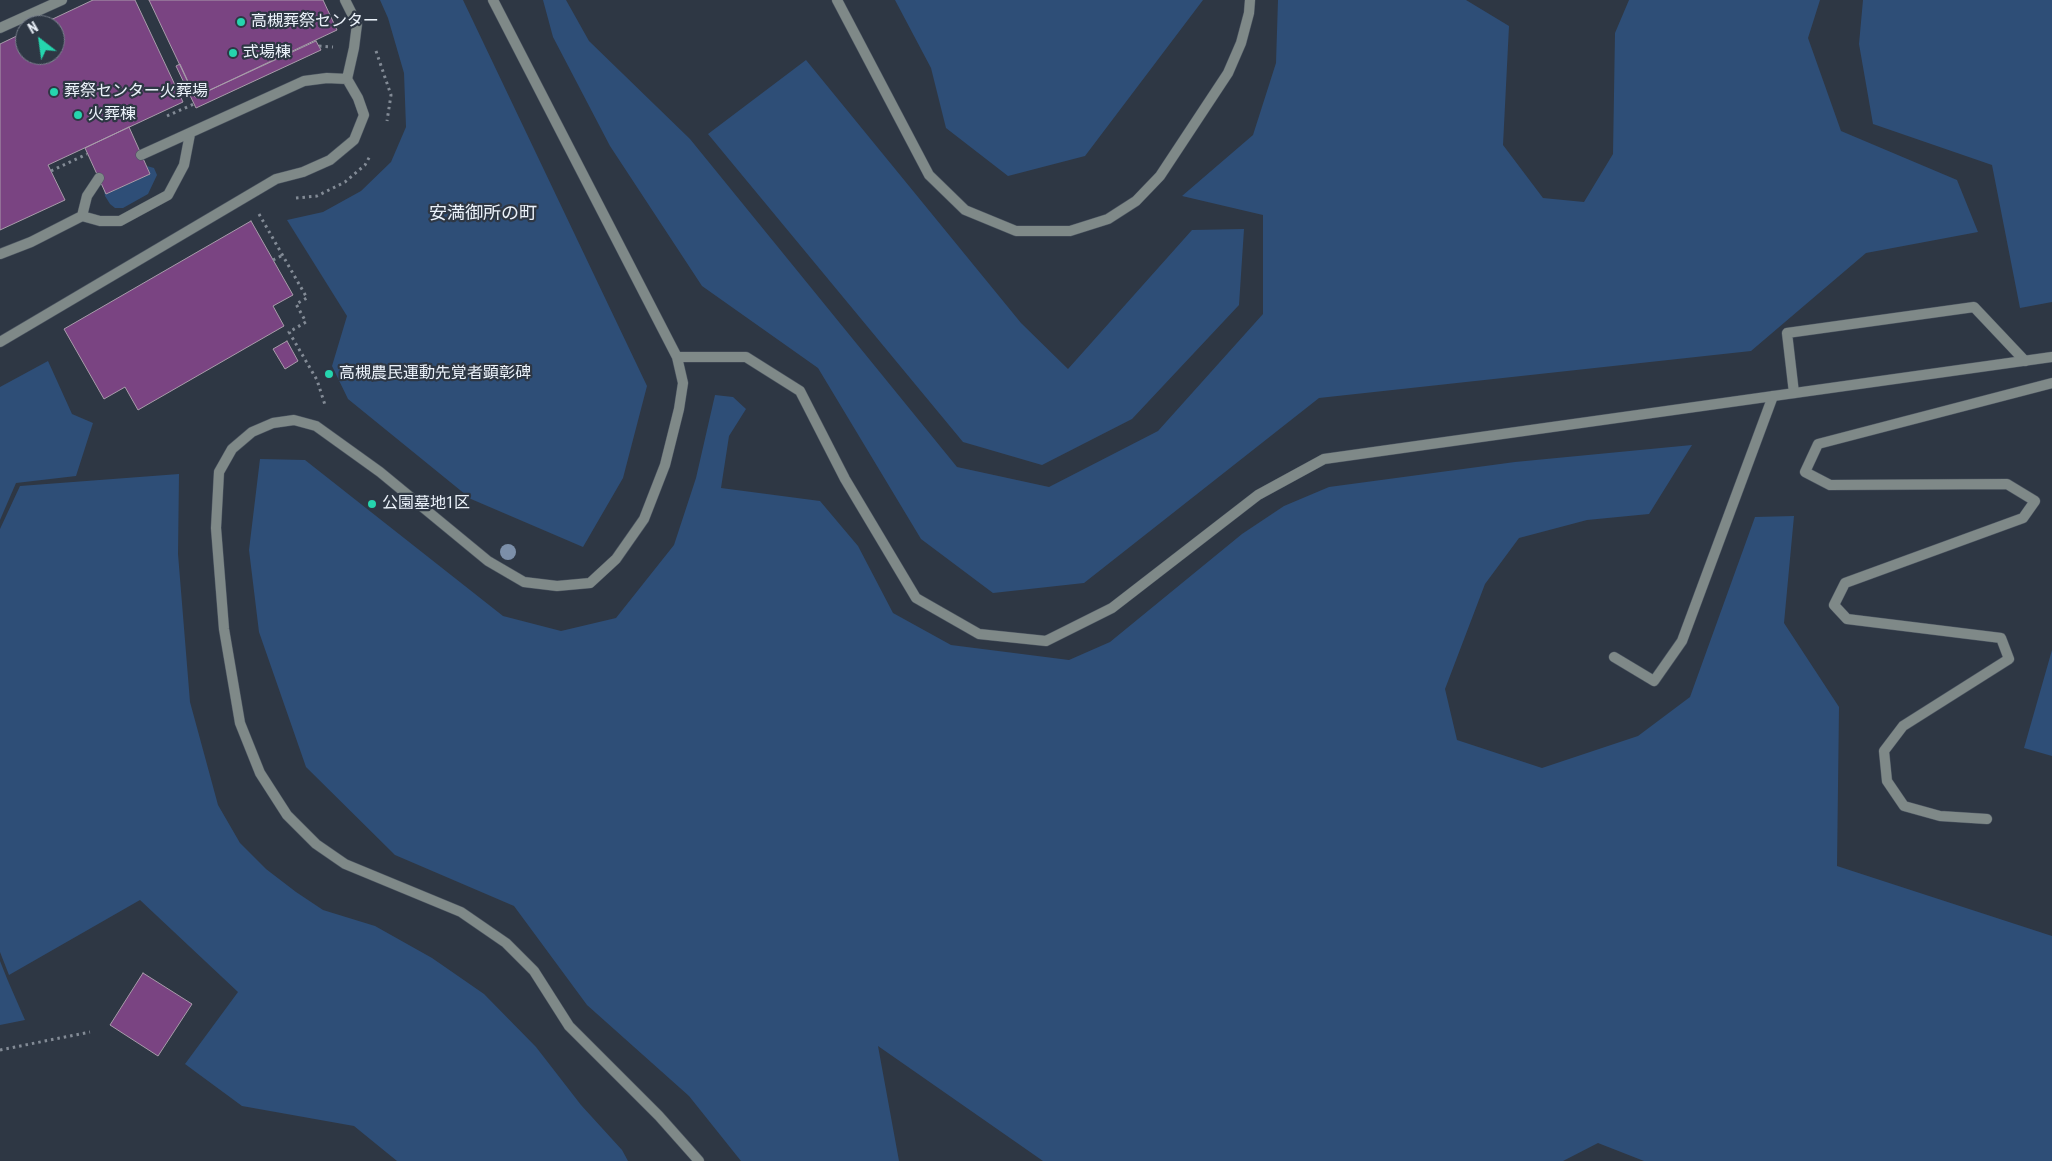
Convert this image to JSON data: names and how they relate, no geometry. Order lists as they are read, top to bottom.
{
  "districts": ["安満御所の町"],
  "places": [
    "高槻葬祭センター",
    "式場棟",
    "葬祭センター火葬場",
    "火葬棟",
    "高槻農民運動先覚者顕彰碑",
    "公園墓地1区"
  ],
  "north": "top left"
}
